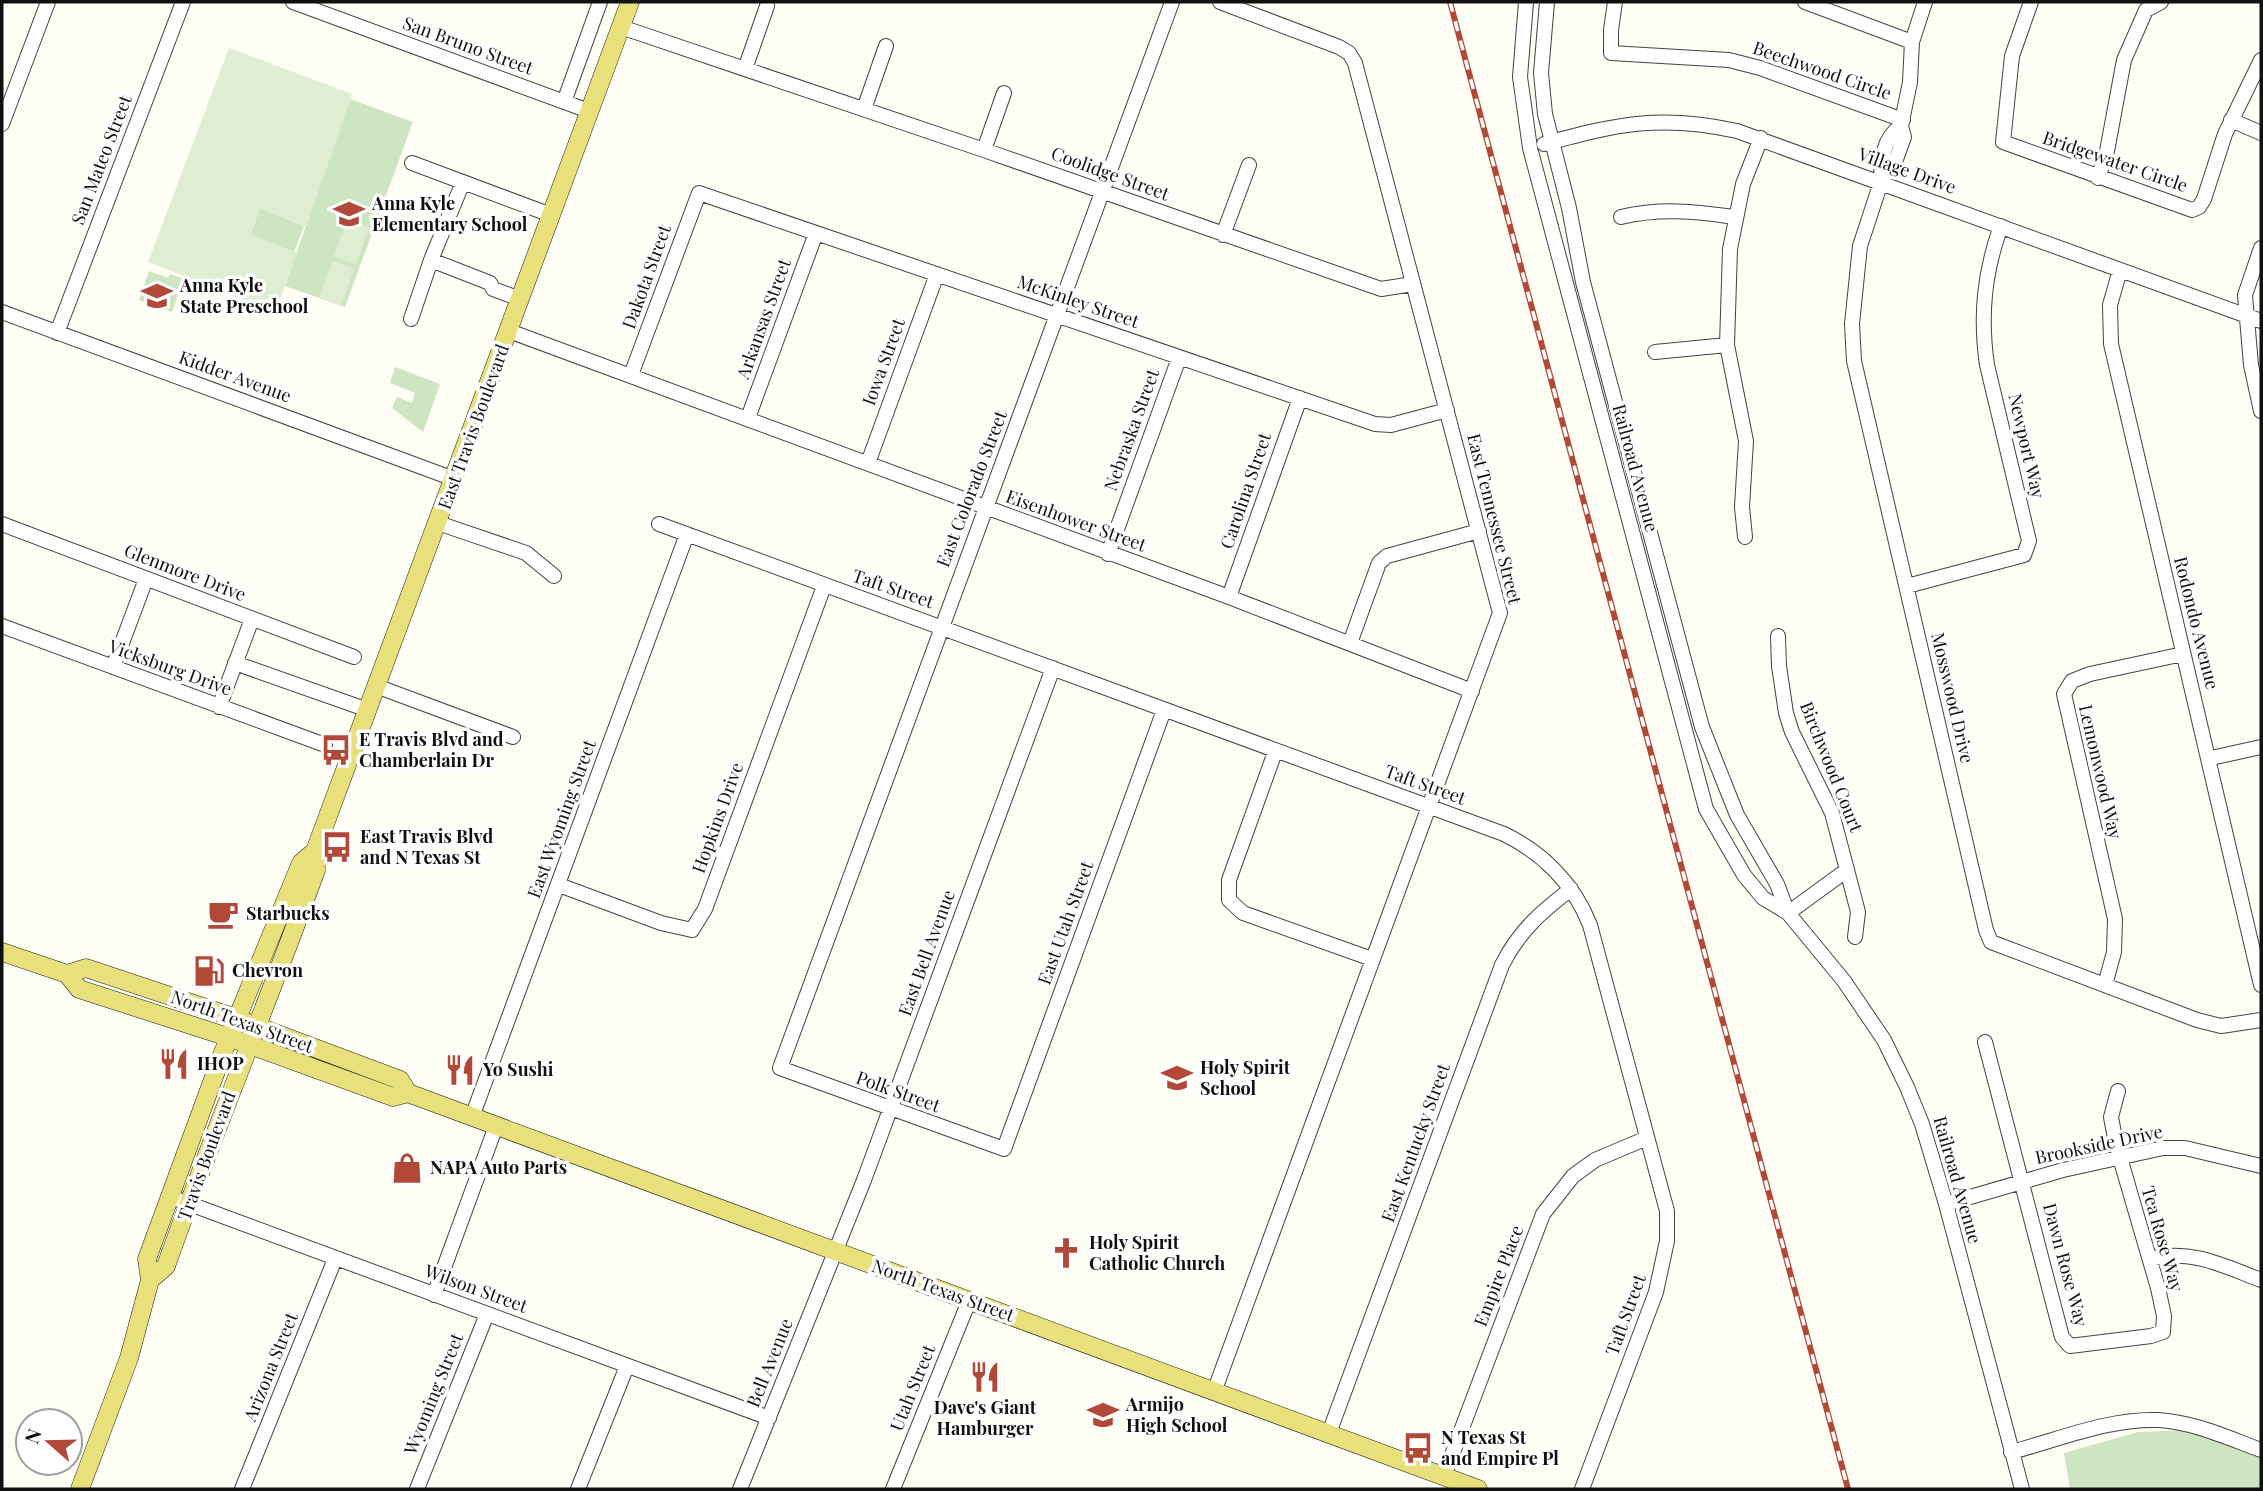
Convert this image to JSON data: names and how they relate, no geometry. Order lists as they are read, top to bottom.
{
  "streets": {
    "main road": ["East Travis Boulevard", "North Texas Street", "Travis Boulevard"],
    "street": [
      "San Bruno Street",
      "Beechwood Circle",
      "San Mateo Street",
      "Bridgewater Circle",
      "Village Drive",
      "Coolidge Street",
      "Dakota Street",
      "McKinley Street",
      "Arkansas Street",
      "Iowa Street",
      "Kidder Avenue",
      "Nebraska Street",
      "Newport Way",
      "Railroad Avenue",
      "East Colorado Street",
      "Carolina Street",
      "East Tennessee Street",
      "Eisenhower Street",
      "Glenmore Drive",
      "Taft Street",
      "Rodondo Avenue",
      "Vicksburg Drive",
      "Mosswood Drive",
      "Birchwood Court",
      "Lemonwood Way",
      "Hopkins Drive",
      "East Wyoming Street",
      "East Utah Street",
      "East Bell Avenue",
      "Polk Street",
      "East Kentucky Street",
      "Brookside Drive",
      "Tea Rose Way",
      "Dawn Rose Way",
      "Empire Place",
      "Wilson Street",
      "Bell Avenue",
      "Arizona Street",
      "Utah Street",
      "Wyoming Street"
    ]
  },
  "crossings": [
    ["San Bruno Street", "East Travis Boulevard"],
    ["Beechwood Circle", "Mosswood Drive"],
    ["San Mateo Street", "Kidder Avenue"],
    ["Village Drive", "Newport Way"],
    ["Village Drive", "Railroad Avenue"],
    ["Village Drive", "Rodondo Avenue"],
    ["Village Drive", "Mosswood Drive"],
    ["Coolidge Street", "East Travis Boulevard"],
    ["Coolidge Street", "East Colorado Street"],
    ["Coolidge Street", "East Tennessee Street"],
    ["Dakota Street", "McKinley Street"],
    ["Dakota Street", "Eisenhower Street"],
    ["McKinley Street", "Arkansas Street"],
    ["McKinley Street", "Iowa Street"],
    ["McKinley Street", "Nebraska Street"],
    ["McKinley Street", "East Colorado Street"],
    ["McKinley Street", "Carolina Street"],
    ["McKinley Street", "East Tennessee Street"],
    ["Arkansas Street", "Eisenhower Street"],
    ["Iowa Street", "Eisenhower Street"],
    ["Kidder Avenue", "East Travis Boulevard"],
    ["East Travis Boulevard", "Eisenhower Street"],
    ["East Travis Boulevard", "North Texas Street"],
    ["East Travis Boulevard", "Travis Boulevard"],
    ["Nebraska Street", "Eisenhower Street"],
    ["Newport Way", "Mosswood Drive"],
    ["Railroad Avenue", "Brookside Drive"],
    ["East Colorado Street", "Eisenhower Street"],
    ["East Colorado Street", "Taft Street"],
    ["East Colorado Street", "Polk Street"],
    ["Carolina Street", "Eisenhower Street"],
    ["East Tennessee Street", "Eisenhower Street"],
    ["East Tennessee Street", "Taft Street"],
    ["East Tennessee Street", "North Texas Street"],
    ["Taft Street", "Hopkins Drive"],
    ["Taft Street", "East Wyoming Street"],
    ["Taft Street", "East Utah Street"],
    ["Taft Street", "East Bell Avenue"],
    ["Taft Street", "East Kentucky Street"],
    ["Taft Street", "Empire Place"],
    ["Rodondo Avenue", "Lemonwood Way"],
    ["Mosswood Drive", "Lemonwood Way"],
    ["Hopkins Drive", "East Wyoming Street"],
    ["East Wyoming Street", "North Texas Street"],
    ["East Utah Street", "Polk Street"],
    ["East Bell Avenue", "North Texas Street"],
    ["East Bell Avenue", "Polk Street"],
    ["East Bell Avenue", "Bell Avenue"],
    ["North Texas Street", "East Kentucky Street"],
    ["North Texas Street", "Travis Boulevard"],
    ["North Texas Street", "Empire Place"],
    ["North Texas Street", "Bell Avenue"],
    ["North Texas Street", "Utah Street"],
    ["Brookside Drive", "Tea Rose Way"],
    ["Brookside Drive", "Dawn Rose Way"],
    ["Travis Boulevard", "Wilson Street"],
    ["Tea Rose Way", "Dawn Rose Way"],
    ["Wilson Street", "Bell Avenue"],
    ["Wilson Street", "Arizona Street"],
    ["Wilson Street", "Wyoming Street"]
  ],
  "places": {
    "school or university": [
      "Anna Kyle Elementary School",
      "Anna Kyle State Preschool",
      "Holy Spirit School",
      "Armijo High School"
    ],
    "bus stop": ["E Travis Blvd and Chamberlain Dr", "East Travis Blvd and N Texas St", "N Texas St and Empire Pl"],
    "cafe": ["Starbucks"],
    "fuel station": ["Chevron"],
    "restaurant": ["IHOP", "Yo Sushi", "Dave's Giant Hamburger"],
    "shop": ["NAPA Auto Parts"],
    "church": ["Holy Spirit Catholic Church"]
  },
  "north": "left"
}
